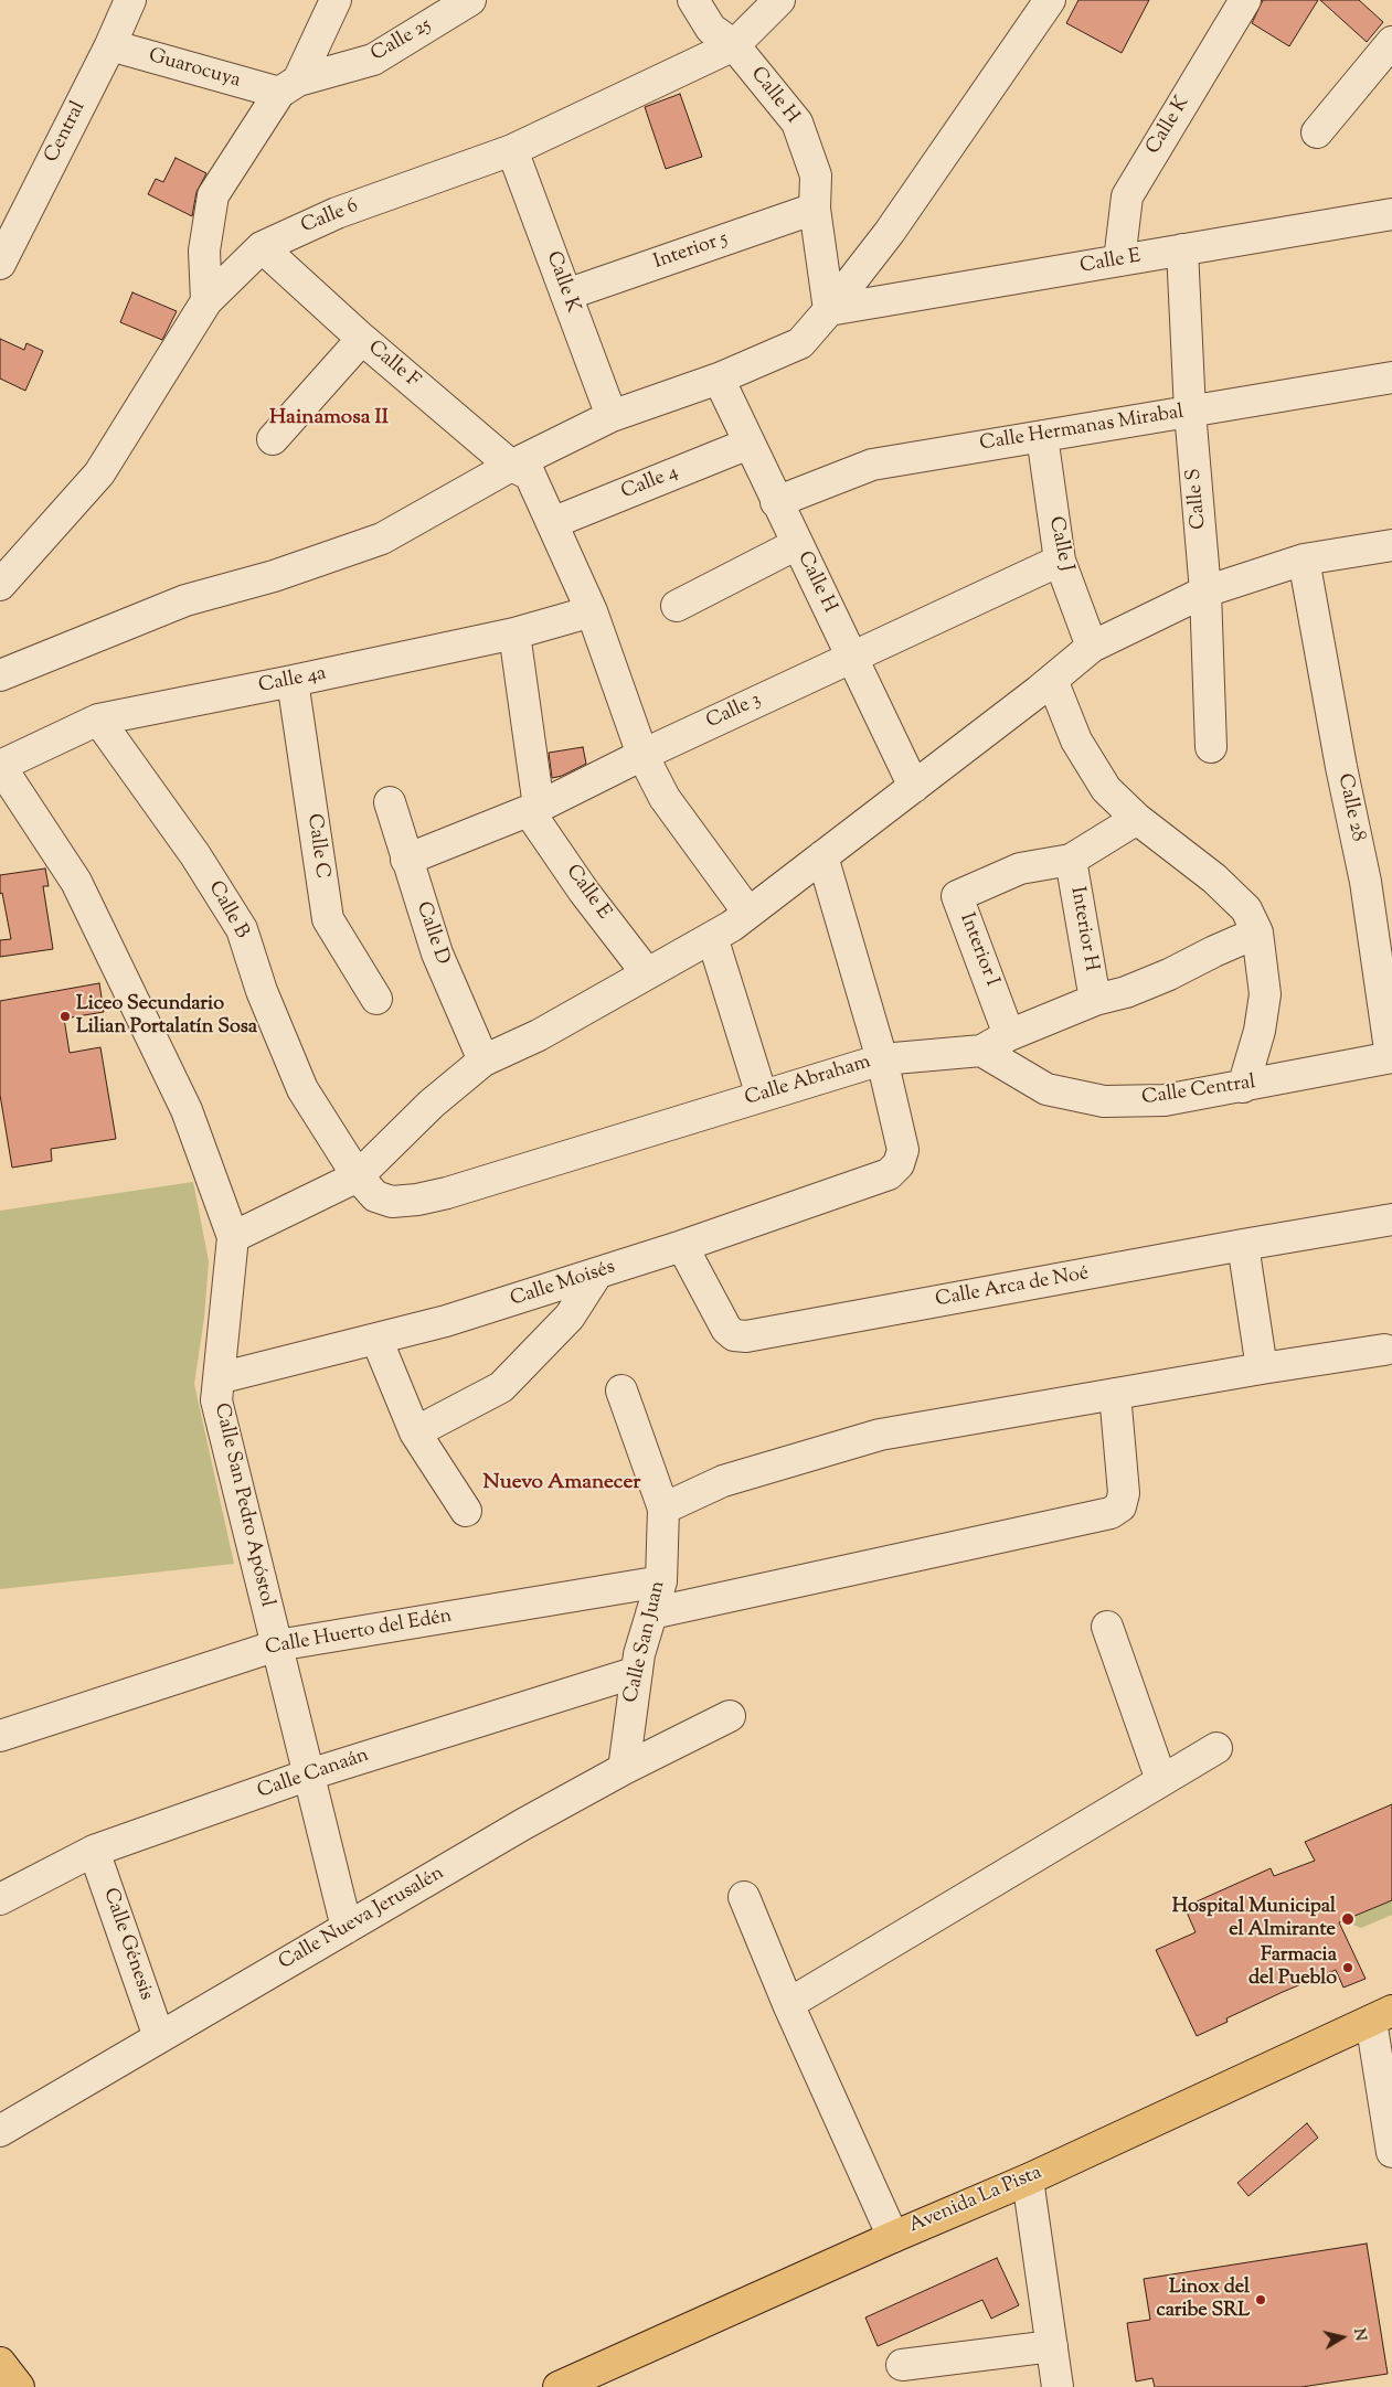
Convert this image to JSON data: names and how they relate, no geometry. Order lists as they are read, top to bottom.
{
  "streets": {
    "main road": ["Avenida La Pista"],
    "street": [
      "Calle 25",
      "Guarocuya",
      "Calle H",
      "Calle K",
      "Central",
      "Calle 6",
      "Interior 5",
      "Calle E",
      "Calle F",
      "Calle Hermanas Mirabal",
      "Calle 4",
      "Calle S",
      "Calle J",
      "Calle 4a",
      "Calle 3",
      "Calle 28",
      "Calle C",
      "Calle B",
      "Interior H",
      "Calle D",
      "Interior I",
      "Calle Abraham",
      "Calle Central",
      "Calle Moisés",
      "Calle Arca de Noé",
      "Calle San Pedro Apóstol",
      "Calle Huerto del Edén",
      "Calle San Juan",
      "Calle Canaán",
      "Calle Nueva Jerusalén",
      "Calle Génesis"
    ]
  },
  "crossings": [
    ["Calle 25", "Guarocuya"],
    ["Guarocuya", "Central"],
    ["Calle H", "Calle 6"],
    ["Calle H", "Interior 5"],
    ["Calle H", "Calle E"],
    ["Calle H", "Calle Hermanas Mirabal"],
    ["Calle H", "Calle 4"],
    ["Calle H", "Calle 3"],
    ["Calle K", "Calle 6"],
    ["Calle K", "Interior 5"],
    ["Calle K", "Calle E"],
    ["Calle 6", "Calle F"],
    ["Calle E", "Calle S"],
    ["Calle E", "Calle 4a"],
    ["Calle E", "Calle 3"],
    ["Calle Hermanas Mirabal", "Calle S"],
    ["Calle Hermanas Mirabal", "Calle J"],
    ["Calle J", "Calle 3"],
    ["Calle 4a", "Calle C"],
    ["Calle 4a", "Calle B"],
    ["Calle 4a", "Calle San Pedro Apóstol"],
    ["Calle 3", "Calle D"],
    ["Calle 28", "Calle Central"],
    ["Calle B", "Calle Abraham"],
    ["Interior H", "Interior I"],
    ["Interior H", "Calle Abraham"],
    ["Interior I", "Calle Abraham"],
    ["Calle Abraham", "Calle Central"],
    ["Calle Abraham", "Calle Moisés"],
    ["Calle Moisés", "Calle Arca de Noé"],
    ["Calle Moisés", "Calle San Pedro Apóstol"],
    ["Calle San Pedro Apóstol", "Calle Huerto del Edén"],
    ["Calle San Pedro Apóstol", "Calle Canaán"],
    ["Calle San Pedro Apóstol", "Calle Nueva Jerusalén"],
    ["Calle Huerto del Edén", "Calle San Juan"],
    ["Calle San Juan", "Calle Canaán"],
    ["Calle San Juan", "Calle Nueva Jerusalén"],
    ["Calle Canaán", "Calle Génesis"],
    ["Calle Nueva Jerusalén", "Calle Génesis"]
  ],
  "districts": ["Hainamosa II", "Nuevo Amanecer"],
  "places": [
    "Liceo Secundario Lilian Portalatín Sosa",
    "Hospital Municipal el Almirante",
    "Farmacia del Pueblo",
    "Linox del caribe SRL"
  ],
  "north": "right"
}
